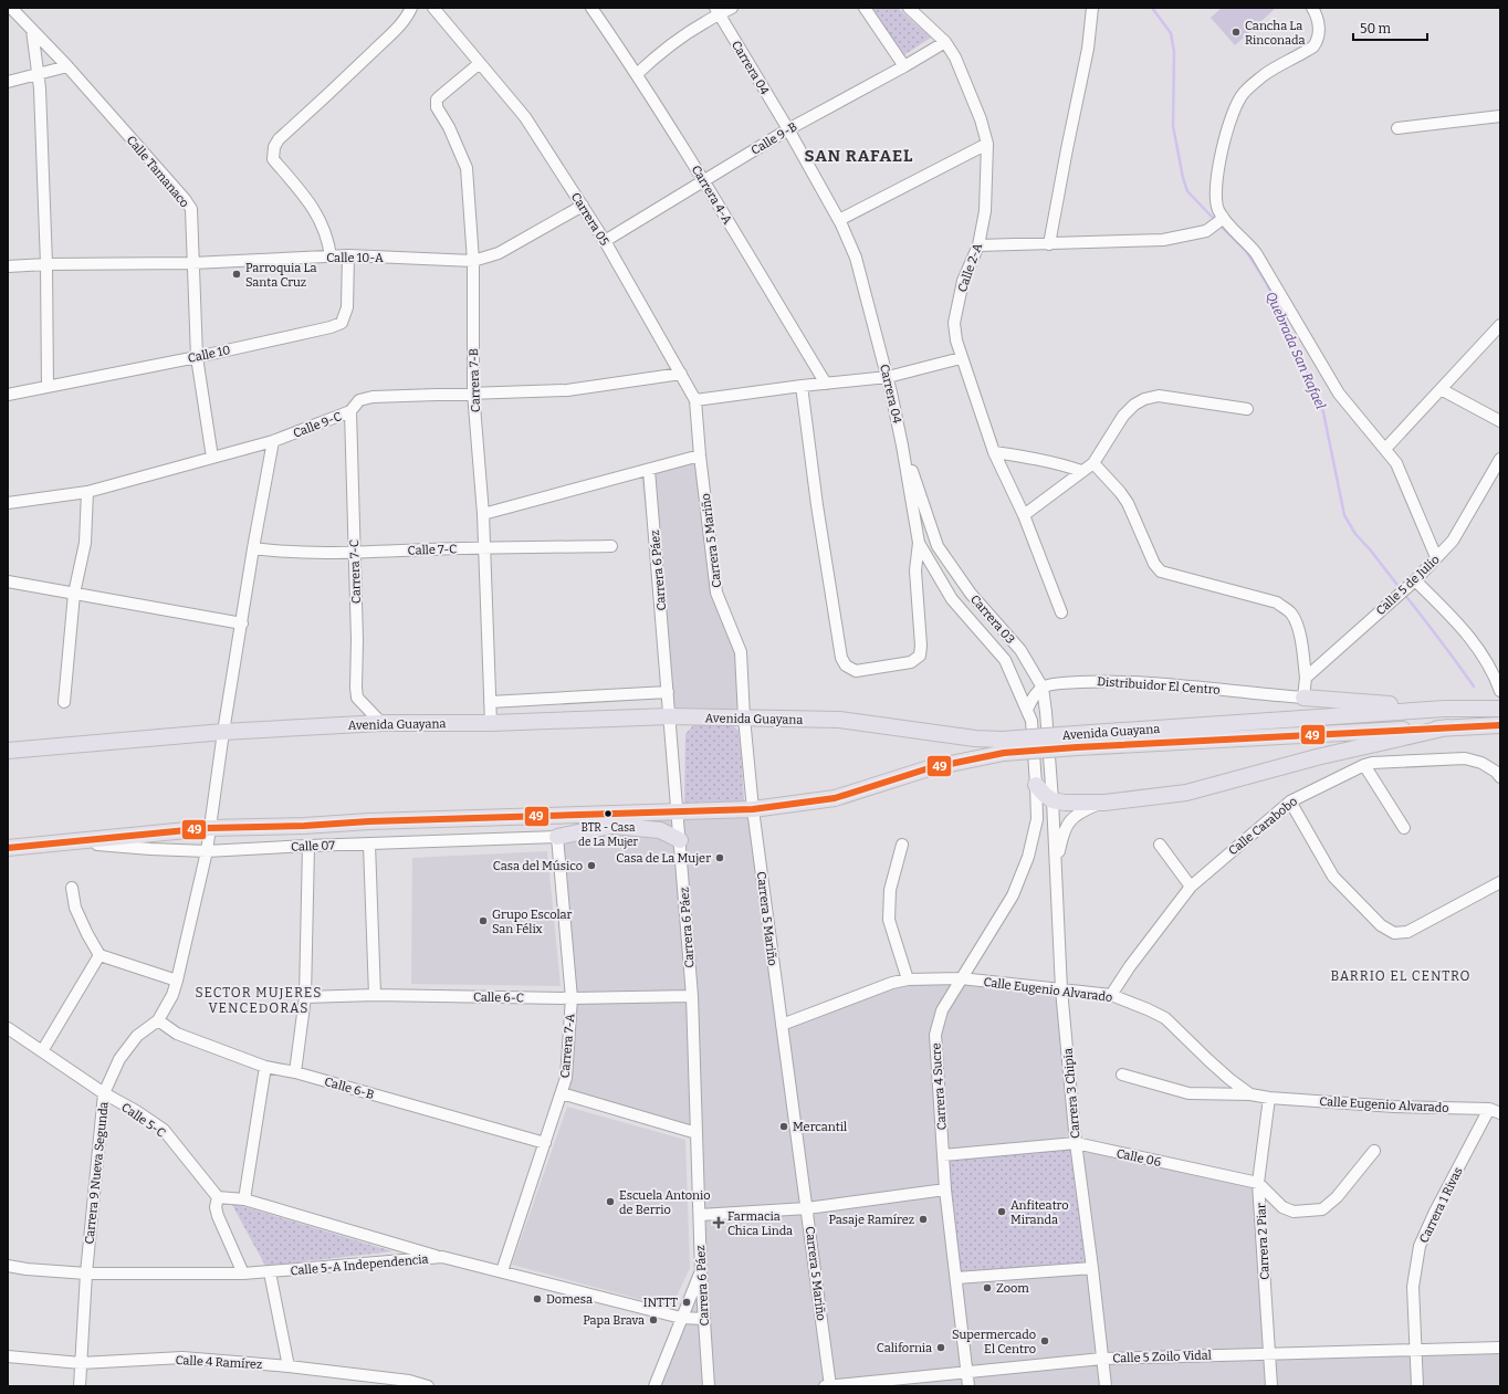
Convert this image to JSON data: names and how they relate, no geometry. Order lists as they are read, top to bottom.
{
  "streets": {
    "highway": ["Avenida Guayana"],
    "street": [
      "Carrera 04",
      "Calle 9-B",
      "Calle Tamanaco",
      "Carrera 4-A",
      "Carrera 05",
      "Calle 10-A",
      "Calle 2-A",
      "Calle 10",
      "Carrera 7-B",
      "Calle 9-C",
      "Carrera 5 Mariño",
      "Calle 7-C",
      "Carrera 6 Páez",
      "Carrera 7-C",
      "Calle 5 de Julio",
      "Carrera 03",
      "Distribuidor El Centro",
      "Calle Carabobo",
      "Calle 07",
      "Calle Eugenio Alvarado",
      "Calle 6-C",
      "Carrera 7-A",
      "Carrera 4 Sucre",
      "Calle 6-B",
      "Carrera 3 Chipia",
      "Calle 5-C",
      "Calle 06",
      "Carrera 9 Nueva Segunda",
      "Carrera 1 Rivas",
      "Carrera 2 Piar",
      "Calle 5-A Independencia",
      "Calle 5 Zoilo Vidal",
      "Calle 4 Ramírez"
    ]
  },
  "crossings": [
    ["Carrera 04", "Calle 9-B"],
    ["Carrera 04", "Carrera 03"],
    ["Carrera 04", "Carrera 4 Sucre"],
    ["Calle 9-B", "Carrera 4-A"],
    ["Calle 9-B", "Carrera 05"],
    ["Calle 9-B", "Calle 2-A"],
    ["Calle Tamanaco", "Calle 10-A"],
    ["Calle Tamanaco", "Calle 10"],
    ["Calle Tamanaco", "Calle 9-C"],
    ["Carrera 05", "Calle 10-A"],
    ["Carrera 05", "Carrera 7-B"],
    ["Carrera 05", "Calle 9-C"],
    ["Carrera 05", "Carrera 5 Mariño"],
    ["Calle 10-A", "Calle 10"],
    ["Calle 10-A", "Carrera 7-B"],
    ["Carrera 7-B", "Calle 9-C"],
    ["Carrera 7-B", "Calle 7-C"],
    ["Carrera 7-B", "Avenida Guayana"],
    ["Calle 9-C", "Carrera 7-C"],
    ["Calle 9-C", "Carrera 9 Nueva Segunda"],
    ["Carrera 5 Mariño", "Avenida Guayana"],
    ["Carrera 5 Mariño", "Calle Eugenio Alvarado"],
    ["Carrera 5 Mariño", "Calle 5 Zoilo Vidal"],
    ["Calle 7-C", "Carrera 7-C"],
    ["Calle 7-C", "Carrera 9 Nueva Segunda"],
    ["Carrera 6 Páez", "Avenida Guayana"],
    ["Carrera 6 Páez", "Calle 6-C"],
    ["Carrera 6 Páez", "Calle 5-A Independencia"],
    ["Carrera 7-C", "Avenida Guayana"],
    ["Carrera 03", "Distribuidor El Centro"],
    ["Carrera 03", "Carrera 3 Chipia"],
    ["Avenida Guayana", "Calle 07"],
    ["Avenida Guayana", "Carrera 9 Nueva Segunda"],
    ["Calle Carabobo", "Calle Eugenio Alvarado"],
    ["Calle 07", "Carrera 7-A"],
    ["Calle 07", "Carrera 9 Nueva Segunda"],
    ["Calle Eugenio Alvarado", "Carrera 4 Sucre"],
    ["Calle Eugenio Alvarado", "Carrera 3 Chipia"],
    ["Calle Eugenio Alvarado", "Carrera 1 Rivas"],
    ["Calle Eugenio Alvarado", "Carrera 2 Piar"],
    ["Calle 6-C", "Carrera 7-A"],
    ["Carrera 7-A", "Calle 6-B"],
    ["Carrera 7-A", "Calle 5-A Independencia"],
    ["Carrera 4 Sucre", "Calle 06"],
    ["Carrera 4 Sucre", "Calle 5 Zoilo Vidal"],
    ["Calle 6-B", "Carrera 9 Nueva Segunda"],
    ["Carrera 3 Chipia", "Calle 06"],
    ["Carrera 3 Chipia", "Calle 5 Zoilo Vidal"],
    ["Calle 5-C", "Carrera 9 Nueva Segunda"],
    ["Calle 06", "Carrera 2 Piar"],
    ["Carrera 9 Nueva Segunda", "Calle 5-A Independencia"],
    ["Carrera 9 Nueva Segunda", "Calle 4 Ramírez"],
    ["Carrera 1 Rivas", "Calle 5 Zoilo Vidal"],
    ["Carrera 2 Piar", "Calle 5 Zoilo Vidal"]
  ],
  "districts": ["SAN RAFAEL", "BARRIO EL CENTRO", "SECTOR MUJERES VENCEDORAS"],
  "water": ["Quebrada San Rafael"],
  "places": {
    "other": [
      "Cancha La Rinconada",
      "Parroquia La Santa Cruz",
      "BTR - Casa de La Mujer",
      "Casa de La Mujer",
      "Casa del Músico",
      "Grupo Escolar San Félix",
      "Mercantil",
      "Escuela Antonio de Berrio",
      "Anfiteatro Miranda",
      "Pasaje Ramírez",
      "Zoom",
      "Domesa",
      "INTTT",
      "Papa Brava",
      "Supermercado El Centro",
      "California"
    ],
    "health": ["Farmacia Chica Linda"]
  },
  "lines": ["transit line 49"],
  "scale_bar": "50 m"
}
